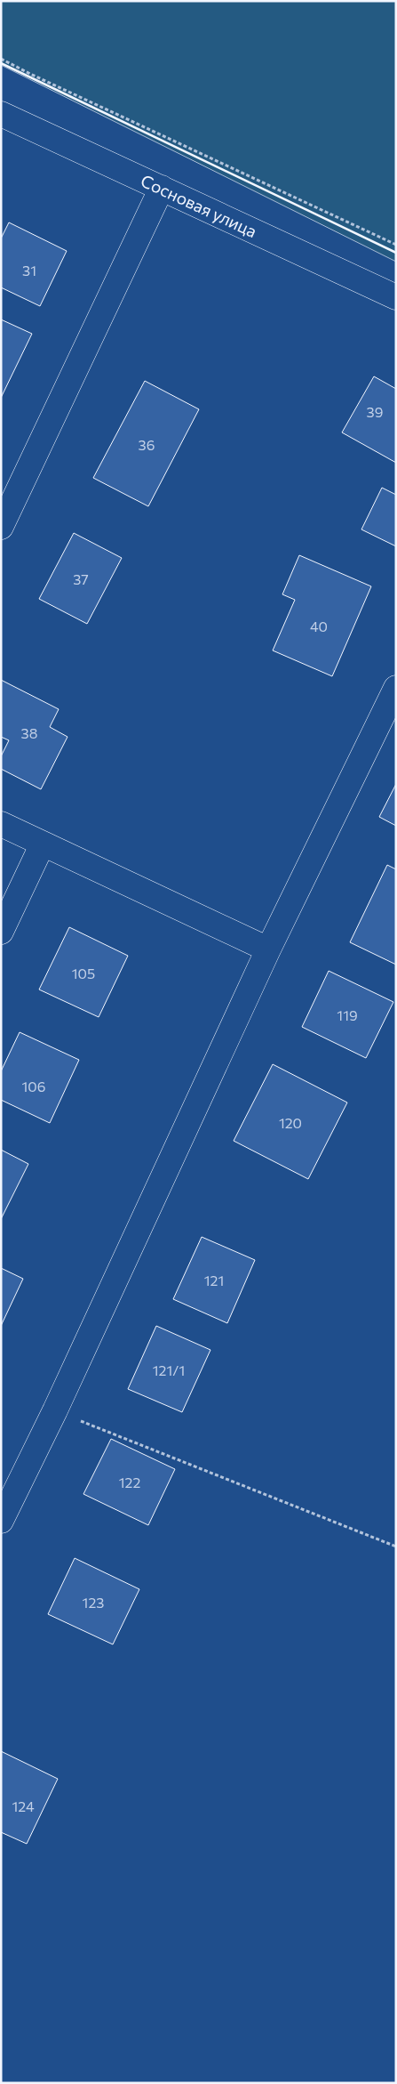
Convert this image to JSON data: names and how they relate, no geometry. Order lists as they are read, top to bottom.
{
  "streets": {
    "street": ["Сосновая улица"]
  },
  "house_numbers": [
    "31",
    "39",
    "36",
    "37",
    "40",
    "38",
    "105",
    "119",
    "106",
    "120",
    "121",
    "121/1",
    "122",
    "123",
    "124"
  ]
}
